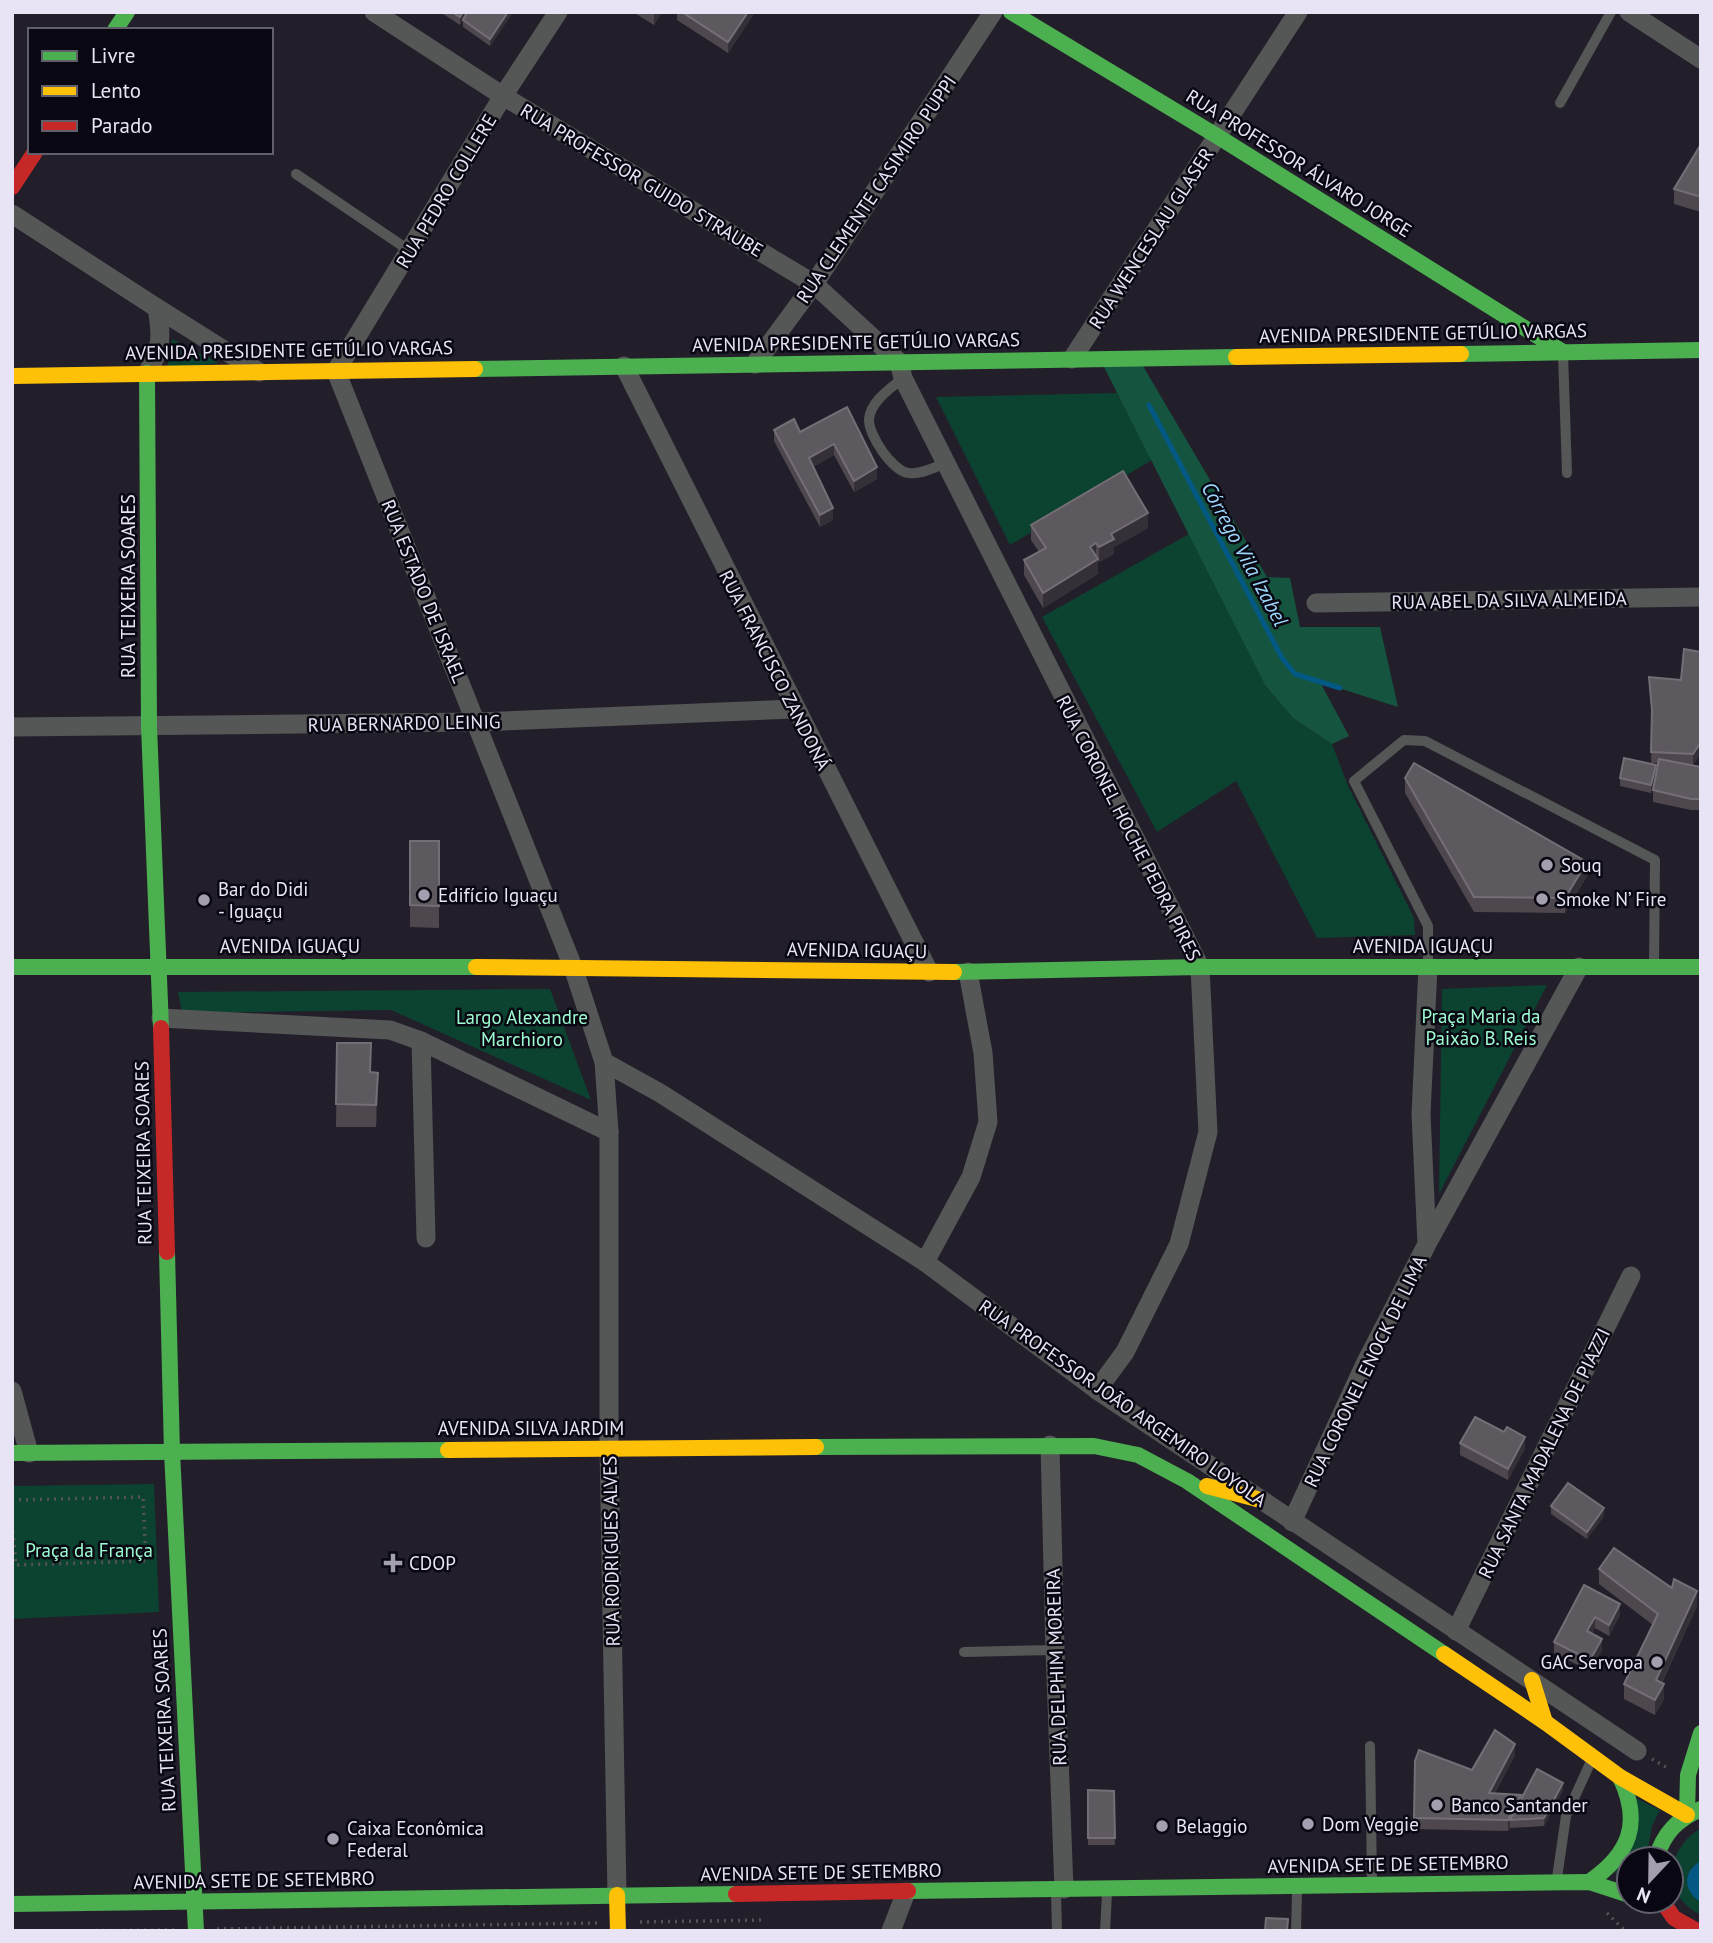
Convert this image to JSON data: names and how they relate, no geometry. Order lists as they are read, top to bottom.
{
  "streets": {
    "main road": [
      "RUA PROFESSOR ÁLVARO JORGE",
      "AVENIDA PRESIDENTE GETÚLIO VARGAS",
      "RUA TEIXEIRA SOARES",
      "AVENIDA IGUAÇU",
      "RUA PROFESSOR JOÃO ARGEMIRO LOYOLA",
      "AVENIDA SILVA JARDIM",
      "RUA RODRIGUES ALVES",
      "AVENIDA SETE DE SETEMBRO"
    ],
    "street": [
      "RUA PROFESSOR GUIDO STRAUBE",
      "RUA CLEMENTE CASIMIRO PUPPI",
      "RUA PEDRO COLLERE",
      "RUA WENCESLAU GLASER",
      "RUA ESTADO DE ISRAEL",
      "RUA ABEL DA SILVA ALMEIDA",
      "RUA FRANCISCO ZANDONÁ",
      "RUA BERNARDO LEINIG",
      "RUA CORONEL HOCHE PEDRA PIRES",
      "RUA CORONEL ENOCK DE LIMA",
      "RUA SANTA MADALENA DE PIAZZI",
      "RUA DELPHIM MOREIRA"
    ]
  },
  "crossings": [
    ["RUA PROFESSOR ÁLVARO JORGE", "RUA WENCESLAU GLASER"],
    ["RUA PROFESSOR ÁLVARO JORGE", "AVENIDA PRESIDENTE GETÚLIO VARGAS"],
    ["RUA PROFESSOR GUIDO STRAUBE", "RUA CLEMENTE CASIMIRO PUPPI"],
    ["RUA PROFESSOR GUIDO STRAUBE", "RUA PEDRO COLLERE"],
    ["RUA PROFESSOR GUIDO STRAUBE", "AVENIDA PRESIDENTE GETÚLIO VARGAS"],
    ["RUA PROFESSOR GUIDO STRAUBE", "RUA CORONEL HOCHE PEDRA PIRES"],
    ["RUA CLEMENTE CASIMIRO PUPPI", "AVENIDA PRESIDENTE GETÚLIO VARGAS"],
    ["RUA PEDRO COLLERE", "AVENIDA PRESIDENTE GETÚLIO VARGAS"],
    ["RUA PEDRO COLLERE", "RUA ESTADO DE ISRAEL"],
    ["RUA WENCESLAU GLASER", "AVENIDA PRESIDENTE GETÚLIO VARGAS"],
    ["AVENIDA PRESIDENTE GETÚLIO VARGAS", "RUA TEIXEIRA SOARES"],
    ["AVENIDA PRESIDENTE GETÚLIO VARGAS", "RUA ESTADO DE ISRAEL"],
    ["AVENIDA PRESIDENTE GETÚLIO VARGAS", "RUA FRANCISCO ZANDONÁ"],
    ["AVENIDA PRESIDENTE GETÚLIO VARGAS", "RUA CORONEL HOCHE PEDRA PIRES"],
    ["RUA TEIXEIRA SOARES", "RUA BERNARDO LEINIG"],
    ["RUA TEIXEIRA SOARES", "AVENIDA IGUAÇU"],
    ["RUA TEIXEIRA SOARES", "AVENIDA SILVA JARDIM"],
    ["RUA TEIXEIRA SOARES", "AVENIDA SETE DE SETEMBRO"],
    ["RUA ESTADO DE ISRAEL", "RUA BERNARDO LEINIG"],
    ["RUA ESTADO DE ISRAEL", "AVENIDA IGUAÇU"],
    ["RUA ESTADO DE ISRAEL", "RUA RODRIGUES ALVES"],
    ["RUA FRANCISCO ZANDONÁ", "RUA BERNARDO LEINIG"],
    ["RUA FRANCISCO ZANDONÁ", "AVENIDA IGUAÇU"],
    ["RUA CORONEL HOCHE PEDRA PIRES", "AVENIDA IGUAÇU"],
    ["RUA CORONEL HOCHE PEDRA PIRES", "RUA PROFESSOR JOÃO ARGEMIRO LOYOLA"],
    ["AVENIDA IGUAÇU", "RUA CORONEL ENOCK DE LIMA"],
    ["AVENIDA IGUAÇU", "RUA RODRIGUES ALVES"],
    ["RUA CORONEL ENOCK DE LIMA", "RUA PROFESSOR JOÃO ARGEMIRO LOYOLA"],
    ["RUA PROFESSOR JOÃO ARGEMIRO LOYOLA", "AVENIDA SILVA JARDIM"],
    ["RUA PROFESSOR JOÃO ARGEMIRO LOYOLA", "RUA SANTA MADALENA DE PIAZZI"],
    ["RUA PROFESSOR JOÃO ARGEMIRO LOYOLA", "RUA RODRIGUES ALVES"],
    ["RUA PROFESSOR JOÃO ARGEMIRO LOYOLA", "RUA DELPHIM MOREIRA"],
    ["AVENIDA SILVA JARDIM", "RUA RODRIGUES ALVES"],
    ["AVENIDA SILVA JARDIM", "RUA DELPHIM MOREIRA"],
    ["RUA RODRIGUES ALVES", "AVENIDA SETE DE SETEMBRO"],
    ["RUA DELPHIM MOREIRA", "AVENIDA SETE DE SETEMBRO"]
  ],
  "water": ["Córrego Vila Izabel"],
  "parks": ["Praça Maria da Paixão B. Reis", "Largo Alexandre Marchioro", "Praça da França"],
  "places": {
    "other": [
      "Souq",
      "Edifício Iguaçu",
      "Smoke N’ Fire",
      "Bar do Didi - Iguaçu",
      "GAC Servopa",
      "Banco Santander",
      "Dom Veggie",
      "Belaggio",
      "Caixa Econômica Federal"
    ],
    "health": ["CDOP"]
  },
  "legend": ["Livre", "Lento", "Parado"],
  "north": "bottom"
}
